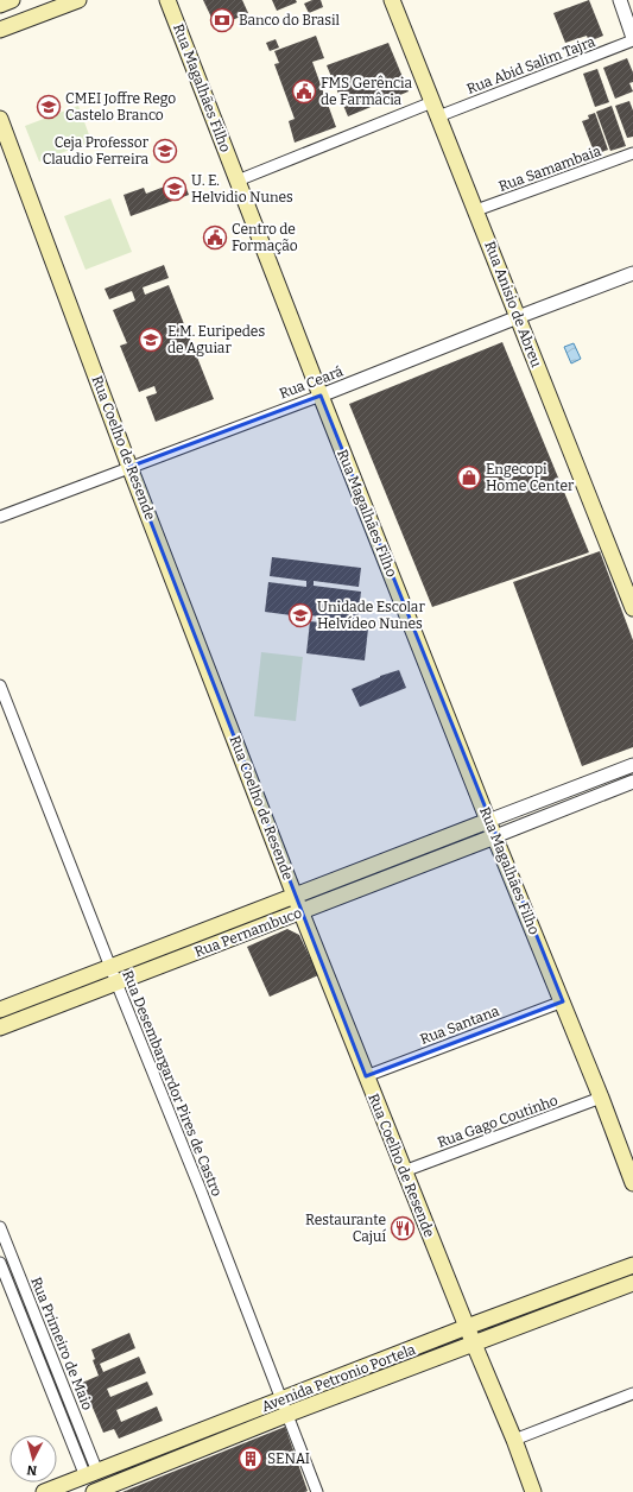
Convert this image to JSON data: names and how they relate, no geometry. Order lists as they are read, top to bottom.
{
  "streets": {
    "main road": [
      "Rua Magalhães Filho",
      "Rua Anisio de Abreu",
      "Rua Coelho de Resende",
      "Rua Pernambuco",
      "Avenida Petronio Portela"
    ],
    "street": [
      "Rua Abid Salim Tajra",
      "Rua Samambaia",
      "Rua Ceará",
      "Rua Santana",
      "Rua Desembargardor Pires de Castro",
      "Rua Gago Coutinho",
      "Rua Primeiro de Maio"
    ]
  },
  "crossings": [
    ["Rua Abid Salim Tajra", "Rua Anisio de Abreu"],
    ["Rua Magalhães Filho", "Rua Ceará"],
    ["Rua Magalhães Filho", "Rua Pernambuco"],
    ["Rua Magalhães Filho", "Rua Santana"],
    ["Rua Magalhães Filho", "Rua Gago Coutinho"],
    ["Rua Samambaia", "Rua Anisio de Abreu"],
    ["Rua Anisio de Abreu", "Rua Ceará"],
    ["Rua Ceará", "Rua Coelho de Resende"],
    ["Rua Coelho de Resende", "Rua Pernambuco"],
    ["Rua Coelho de Resende", "Rua Santana"],
    ["Rua Coelho de Resende", "Rua Gago Coutinho"],
    ["Rua Coelho de Resende", "Avenida Petronio Portela"],
    ["Rua Pernambuco", "Rua Desembargardor Pires de Castro"],
    ["Rua Desembargardor Pires de Castro", "Avenida Petronio Portela"],
    ["Rua Primeiro de Maio", "Avenida Petronio Portela"]
  ],
  "places": {
    "bank": ["Banco do Brasil"],
    "public building": ["FMS Gerência de Farmâcia", "Centro de Formação"],
    "school or university": [
      "CMEI Joffre Rego Castelo Branco",
      "Ceja Professor Claudio Ferreira",
      "U. E. Helvidio Nunes",
      "E.M. Euripedes de Aguiar",
      "Unidade Escolar Helvídeo Nunes"
    ],
    "shop": ["Engecopi Home Center"],
    "restaurant": ["Restaurante Cajuí"],
    "building": ["SENAI"]
  },
  "north": "bottom"
}
